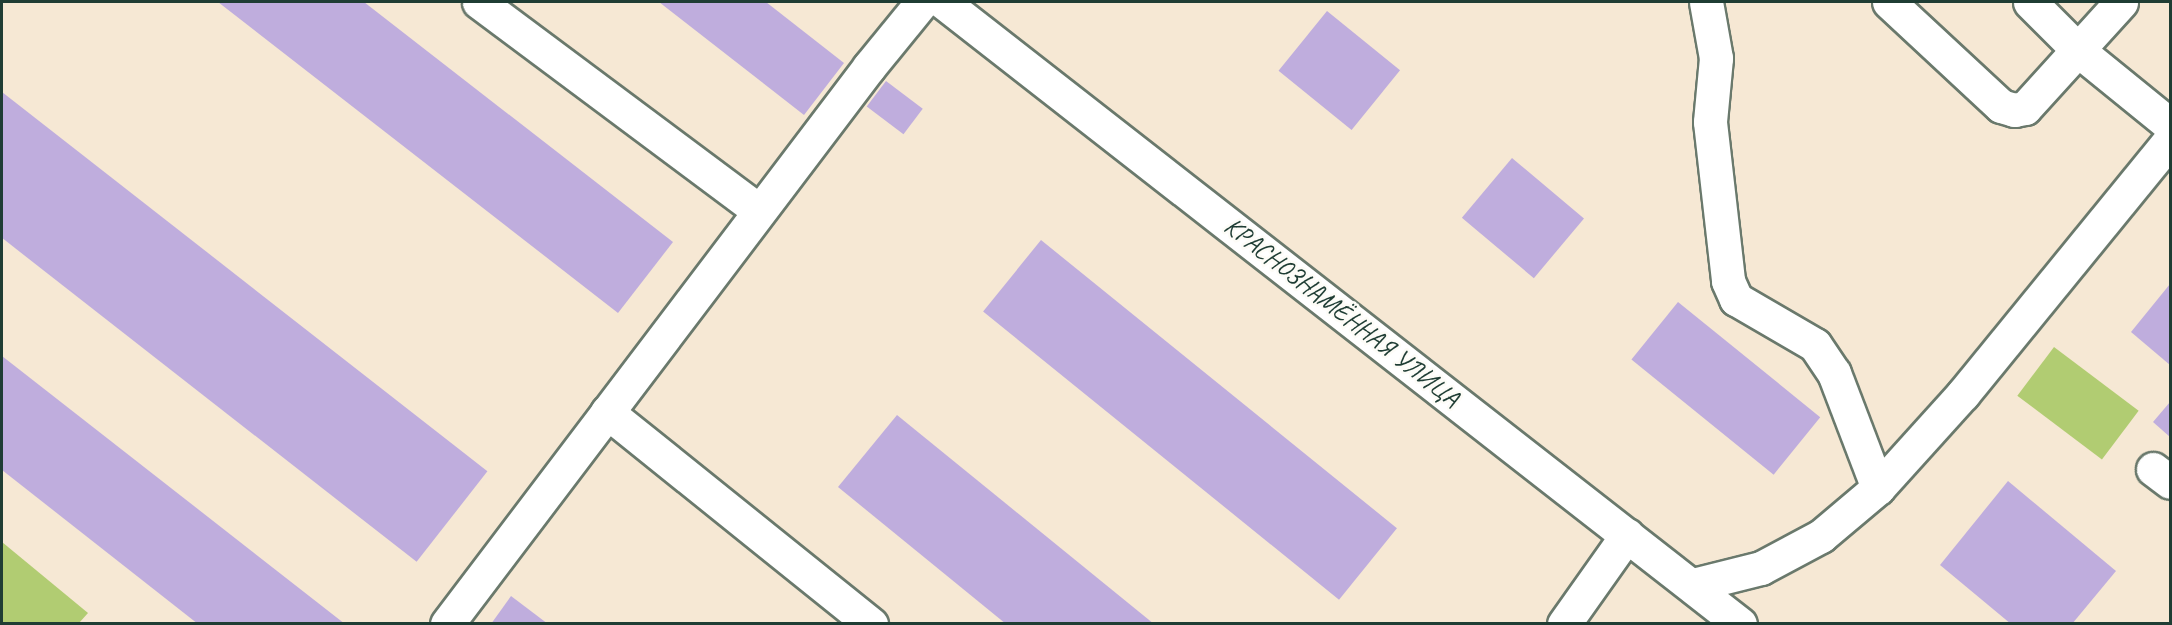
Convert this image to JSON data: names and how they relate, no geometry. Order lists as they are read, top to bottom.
{
  "streets": {
    "main road": ["КРАСНОЗНАМЁННАЯ УЛИЦА"]
  }
}
